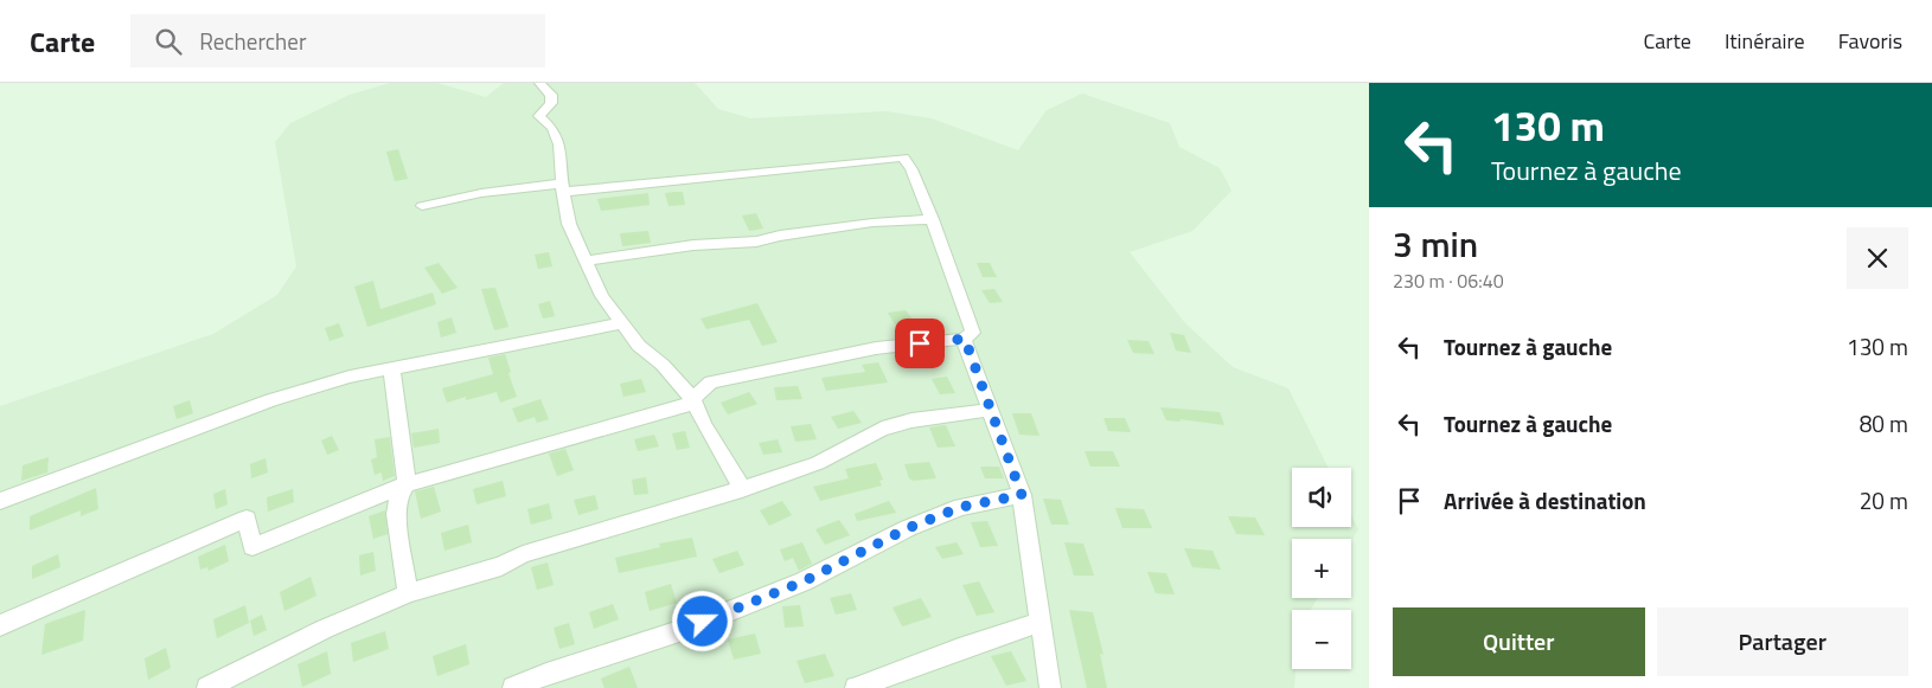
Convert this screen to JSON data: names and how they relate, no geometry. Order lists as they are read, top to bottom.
{
  "page": {
    "header": "Carte",
    "search": "Rechercher",
    "nav": ["Carte", "Itinéraire", "Favoris"],
    "turn": ["130 m", "Tournez à gauche"],
    "heading": ["3 min", "230 m · 06:40"],
    "list": [
      {
        "name": "Tournez à gauche",
        "value": "130 m"
      },
      {
        "name": "Tournez à gauche",
        "value": "80 m"
      },
      {
        "name": "Arrivée à destination",
        "value": "20 m"
      }
    ],
    "map_buttons": ["+", "−"],
    "buttons": ["Quitter", "Partager"]
  }
}
